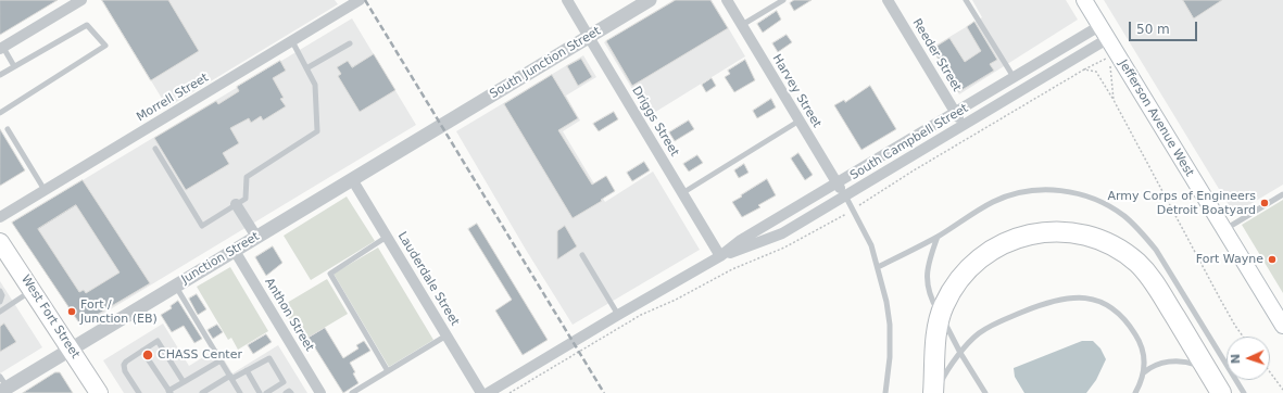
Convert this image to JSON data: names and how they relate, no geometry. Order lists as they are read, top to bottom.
{
  "streets": {
    "main road": ["Jefferson Avenue West", "West Fort Street"],
    "street": [
      "Reeder Street",
      "South Junction Street",
      "Harvey Street",
      "Morrell Street",
      "Driggs Street",
      "South Campbell Street",
      "Junction Street",
      "Lauderdale Street",
      "Anthon Street"
    ]
  },
  "crossings": [
    ["Reeder Street", "South Campbell Street"],
    ["South Junction Street", "Driggs Street"],
    ["South Junction Street", "Junction Street"],
    ["Harvey Street", "South Campbell Street"],
    ["Jefferson Avenue West", "South Campbell Street"],
    ["Driggs Street", "South Campbell Street"],
    ["Junction Street", "Lauderdale Street"],
    ["Junction Street", "Anthon Street"],
    ["Junction Street", "West Fort Street"]
  ],
  "places": [
    "Army Corps of Engineers Detroit Boatyard",
    "Fort Wayne",
    "Fort / Junction (EB)",
    "CHASS Center"
  ],
  "scale_bar": "50 m",
  "north": "left"
}
